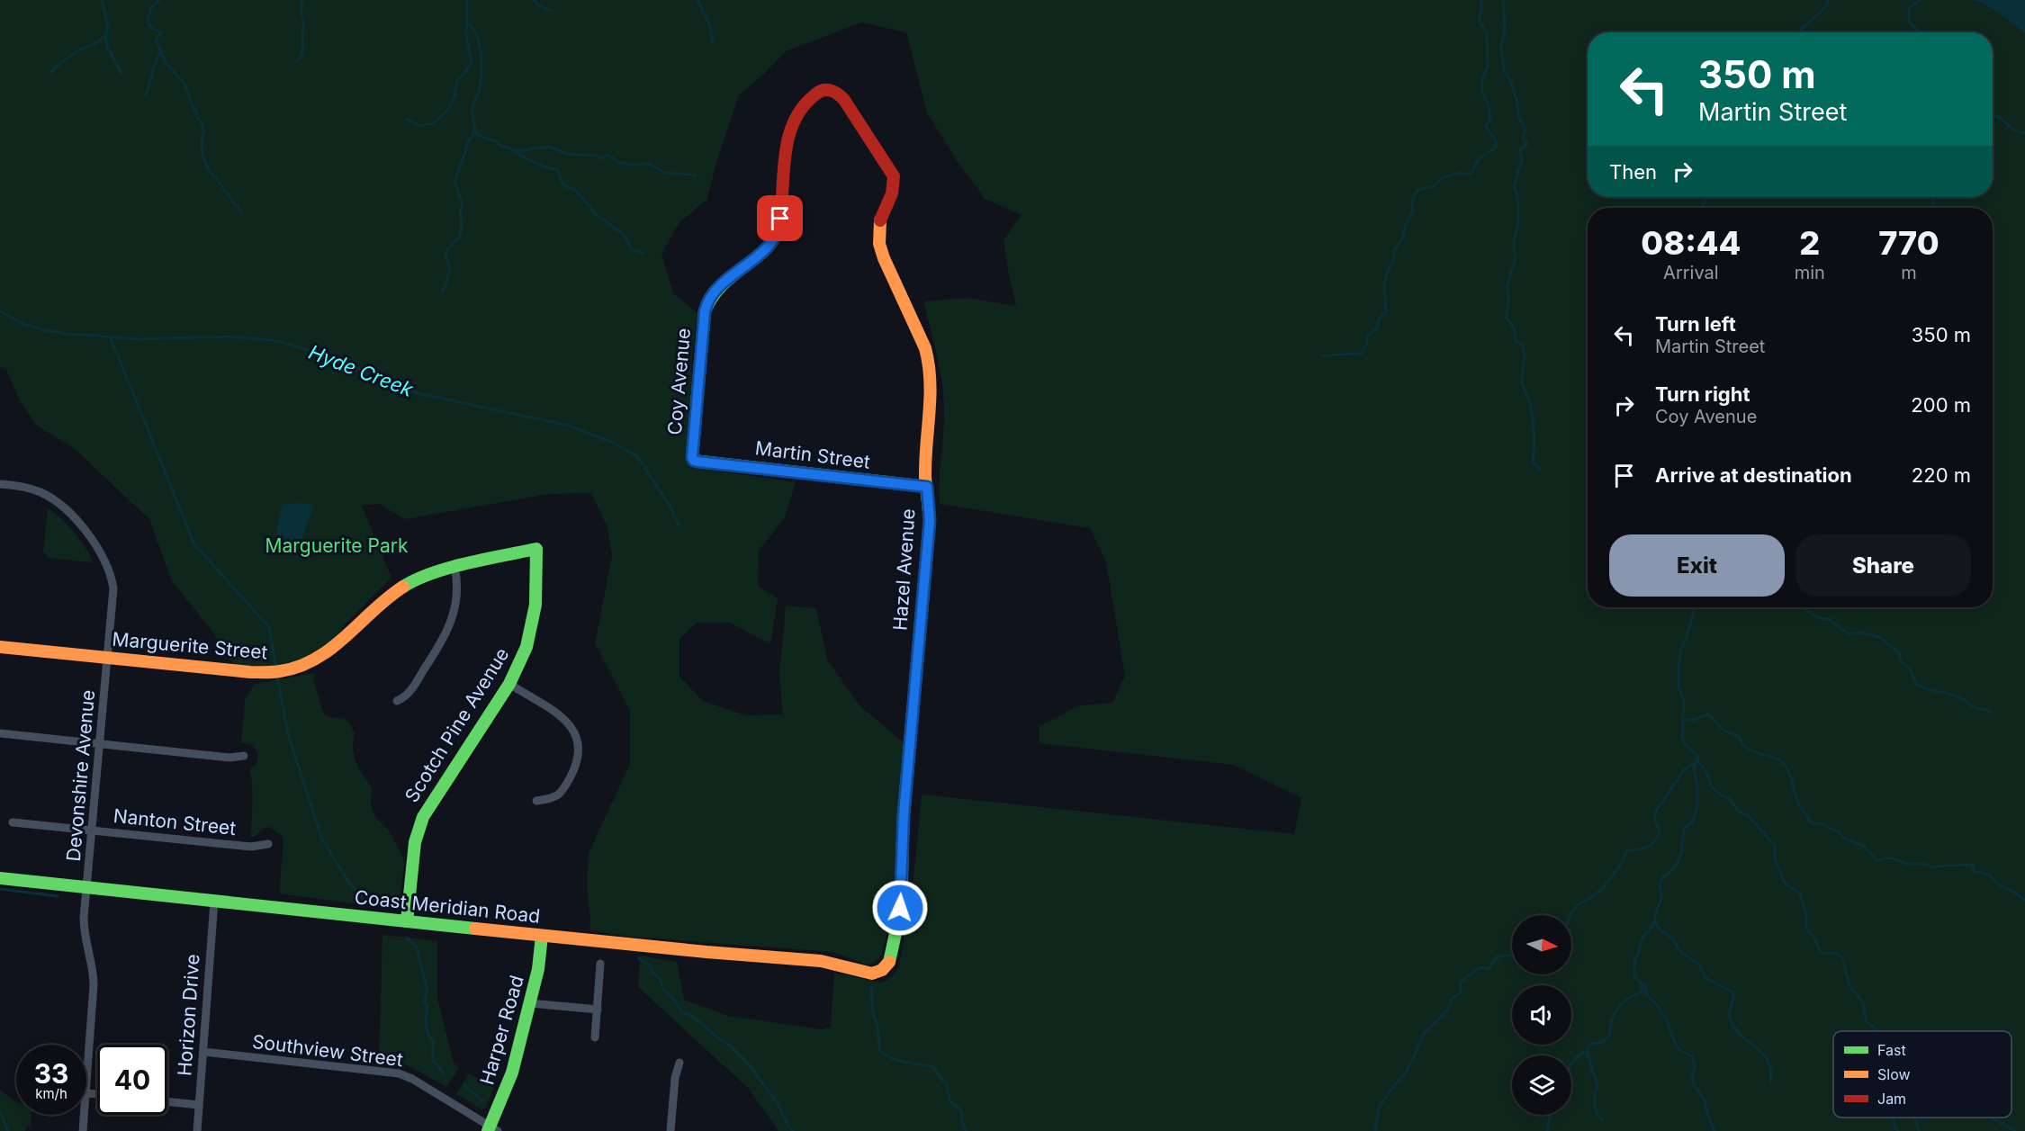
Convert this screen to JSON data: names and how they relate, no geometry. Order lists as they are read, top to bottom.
{
  "streets": {
    "street": [
      "Coy Avenue",
      "Martin Street",
      "Hazel Avenue",
      "Marguerite Street",
      "Scotch Pine Avenue",
      "Devonshire Avenue",
      "Nanton Street",
      "Coast Meridian Road",
      "Horizon Drive",
      "Harper Road",
      "Southview Street"
    ]
  },
  "crossings": [
    ["Coy Avenue", "Martin Street"],
    ["Coy Avenue", "Hazel Avenue"],
    ["Martin Street", "Hazel Avenue"],
    ["Hazel Avenue", "Coast Meridian Road"],
    ["Marguerite Street", "Scotch Pine Avenue"],
    ["Marguerite Street", "Devonshire Avenue"],
    ["Scotch Pine Avenue", "Coast Meridian Road"],
    ["Devonshire Avenue", "Nanton Street"],
    ["Devonshire Avenue", "Coast Meridian Road"],
    ["Coast Meridian Road", "Horizon Drive"],
    ["Coast Meridian Road", "Harper Road"],
    ["Horizon Drive", "Southview Street"],
    ["Harper Road", "Southview Street"]
  ],
  "water": ["Hyde Creek"],
  "parks": ["Marguerite Park"],
  "legend": ["Fast", "Slow", "Jam"],
  "north": "right",
  "page": {
    "turn": ["350 m", "Martin Street"],
    "then": "Then",
    "eta": [
      "08:44",
      "Arrival",
      "2",
      "min",
      "770",
      "m"
    ],
    "list": [
      {
        "name": "Turn left",
        "note": "Martin Street",
        "value": "350 m"
      },
      {
        "name": "Turn right",
        "note": "Coy Avenue",
        "value": "200 m"
      },
      {
        "name": "Arrive at destination",
        "value": "220 m"
      }
    ],
    "buttons": ["Exit", "Share"],
    "speed": "33 km/h",
    "limit": "40"
  }
}
